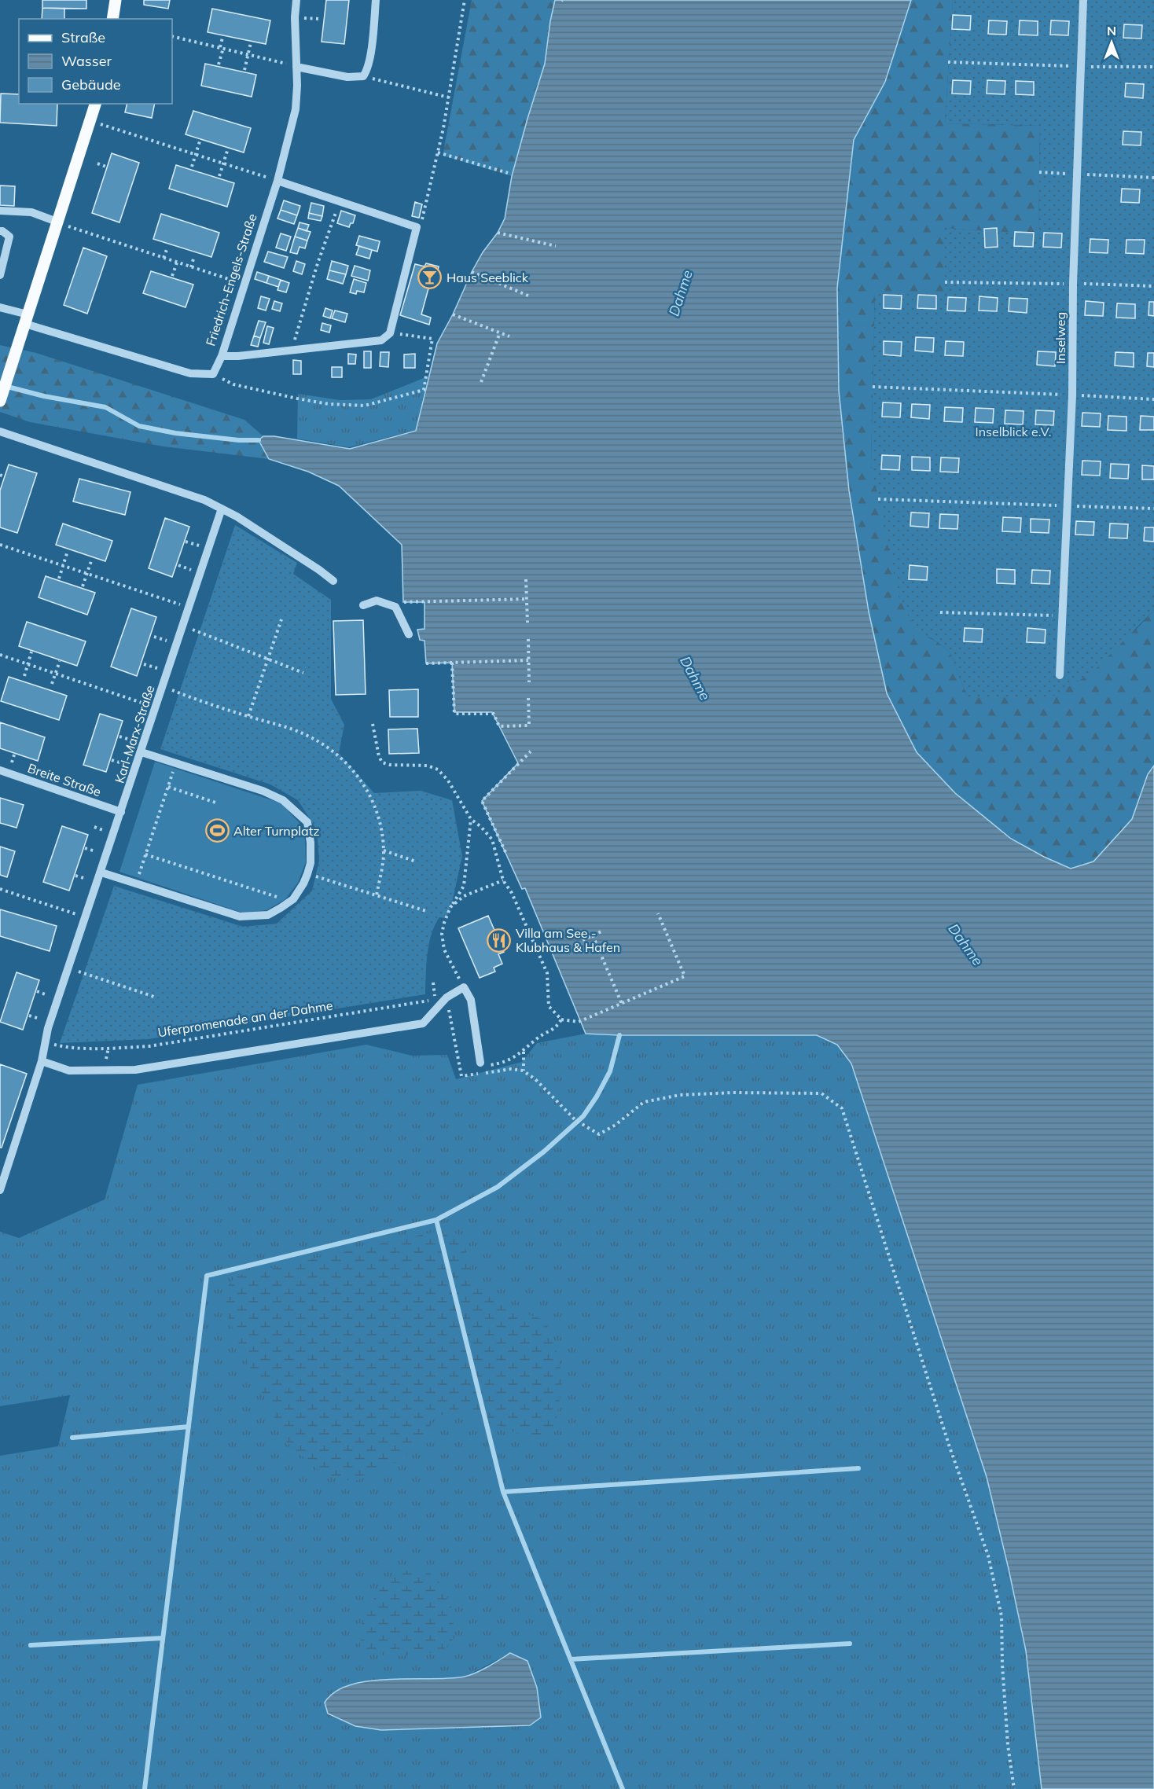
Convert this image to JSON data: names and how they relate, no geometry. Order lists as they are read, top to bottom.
{
  "streets": {
    "street": [
      "Friedrich-Engels-Straße",
      "Inselweg",
      "Karl-Marx-Straße",
      "Breite Straße"
    ],
    "path": ["Uferpromenade an der Dahme"]
  },
  "crossings": [
    ["Karl-Marx-Straße", "Breite Straße"],
    ["Karl-Marx-Straße", "Uferpromenade an der Dahme"]
  ],
  "water": ["Dahme"],
  "parks": ["Inselblick e.V."],
  "places": {
    "bar": ["Haus Seeblick"],
    "sports": ["Alter Turnplatz"],
    "restaurant": ["Villa am See - Klubhaus & Hafen"]
  },
  "legend": ["Straße", "Wasser", "Gebäude"],
  "north": "top"
}
